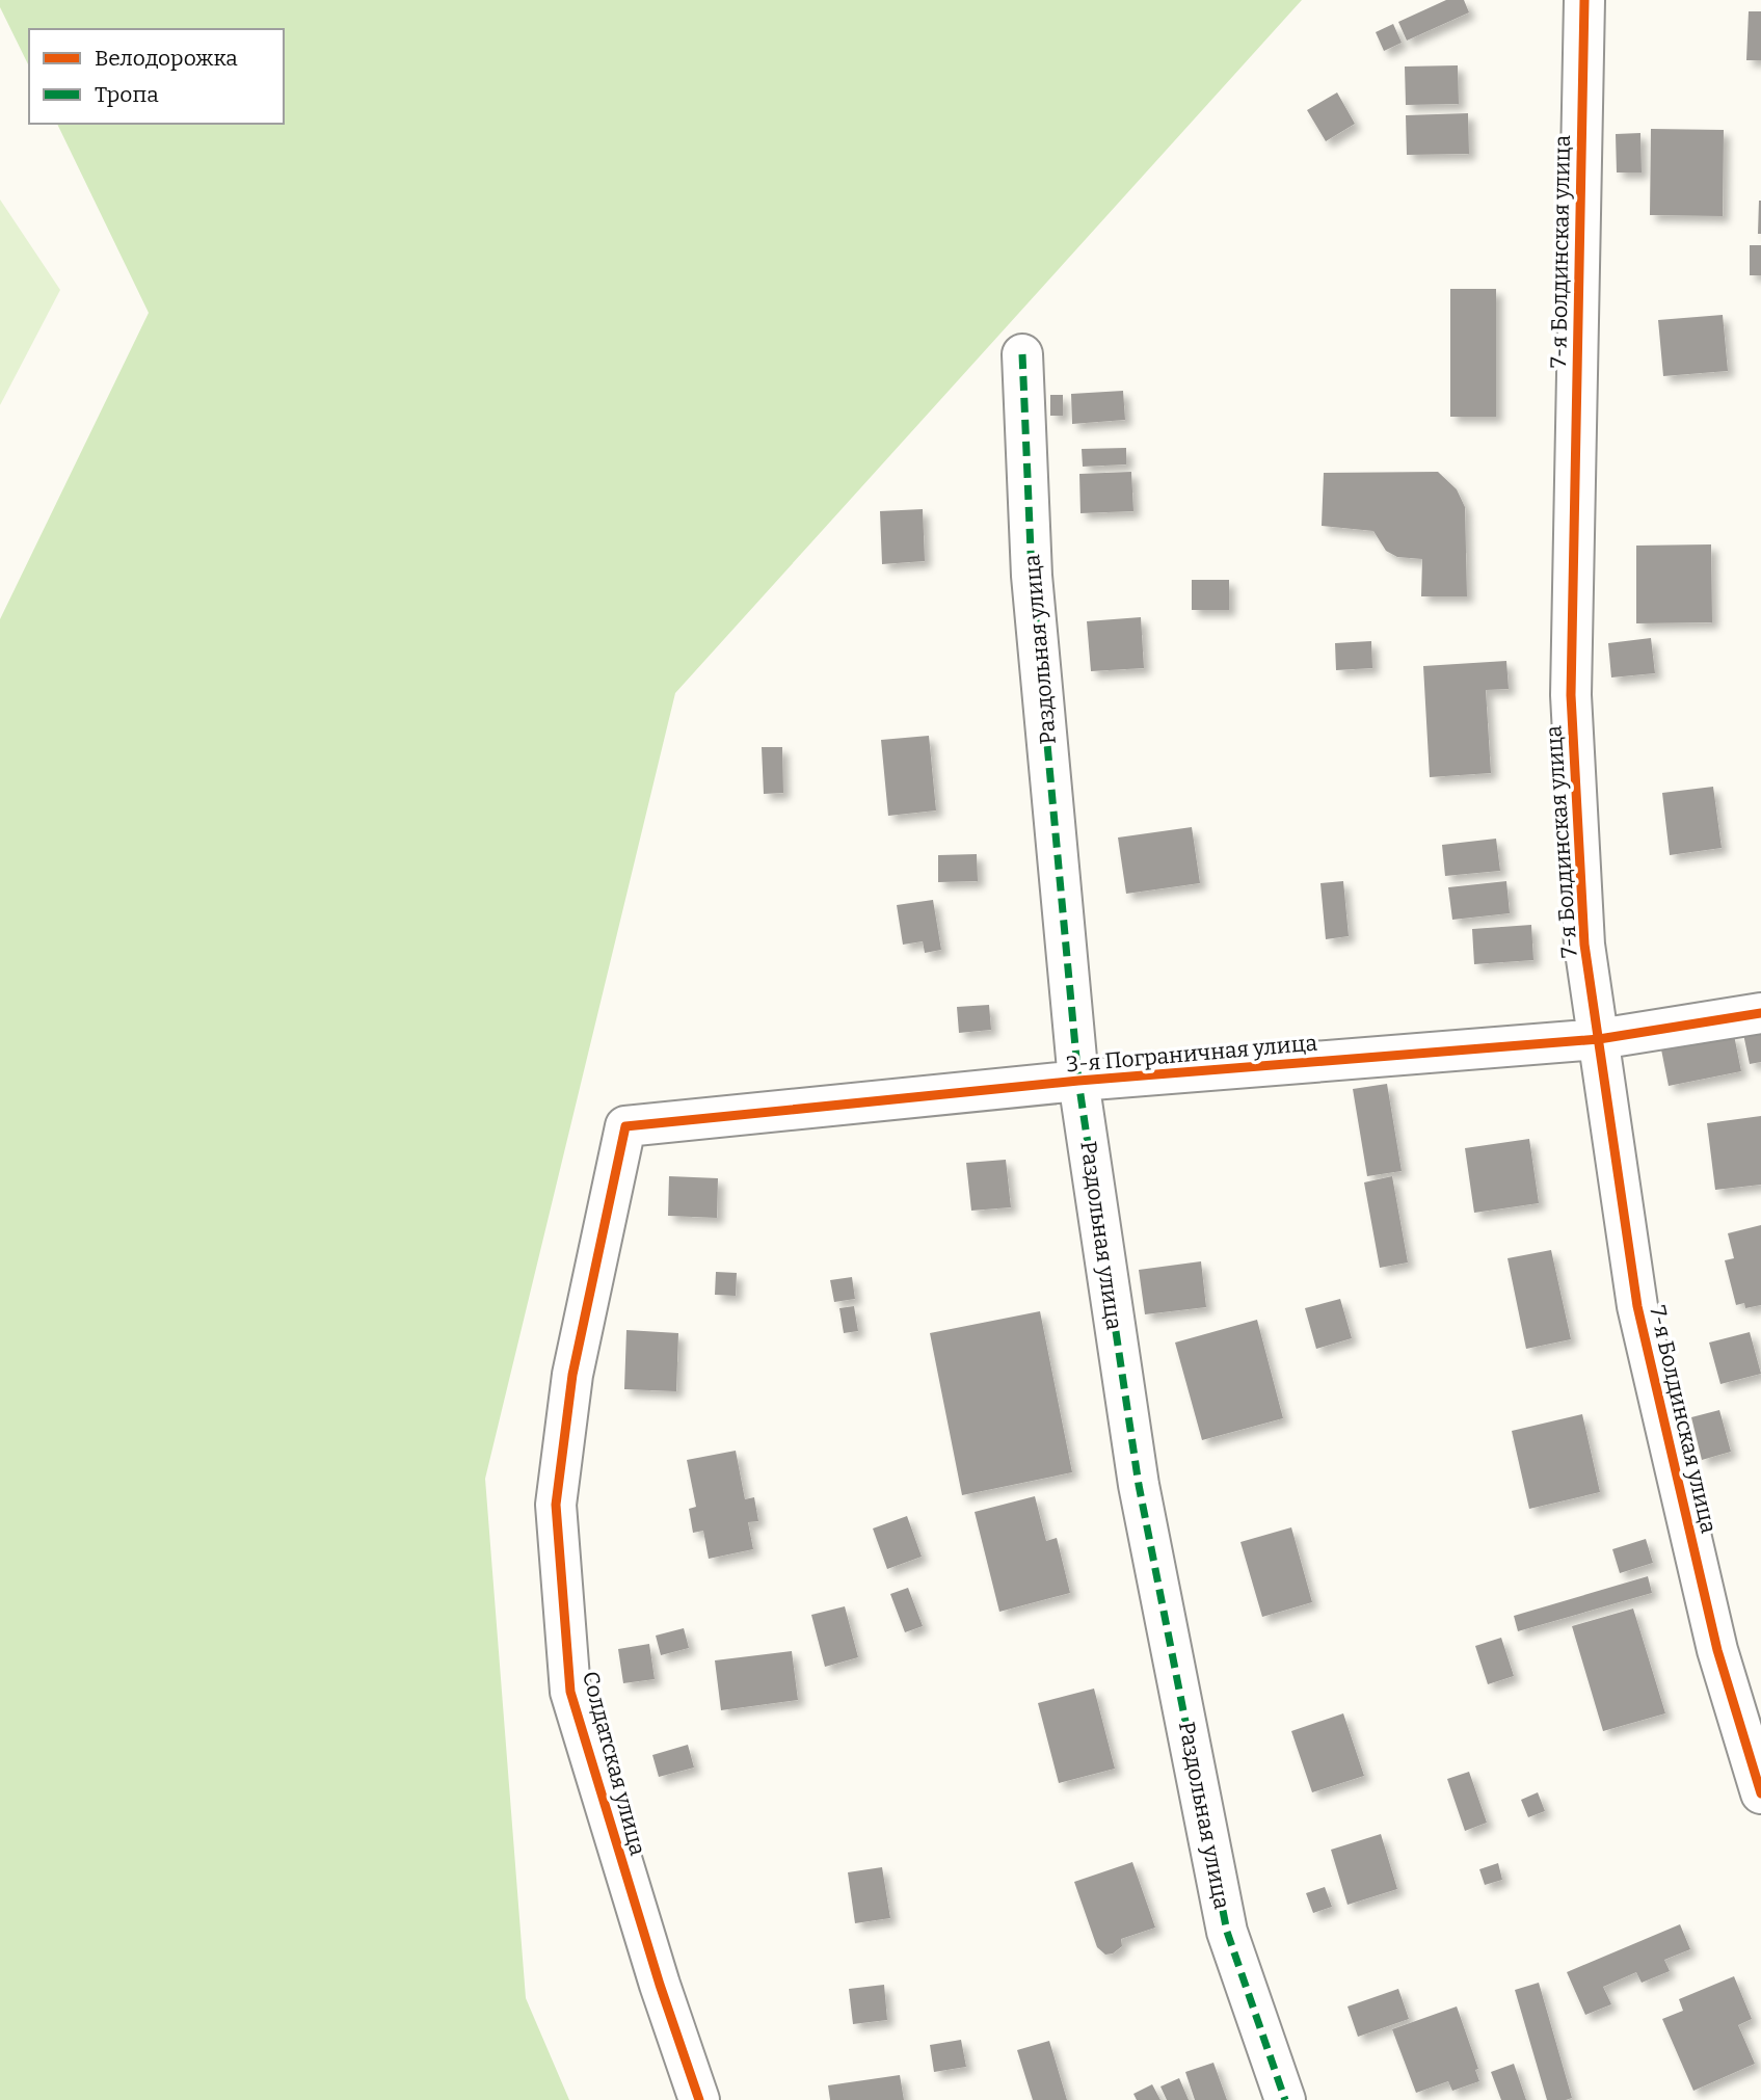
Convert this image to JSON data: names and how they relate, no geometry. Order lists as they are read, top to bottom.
{
  "streets": {
    "street": [
      "7-я Болдинская улица",
      "Раздольная улица",
      "3-я Пограничная улица",
      "Солдатская улица"
    ]
  },
  "crossings": [
    ["7-я Болдинская улица", "3-я Пограничная улица"],
    ["Раздольная улица", "3-я Пограничная улица"],
    ["3-я Пограничная улица", "Солдатская улица"]
  ],
  "legend": ["Велодорожка", "Тропа"]
}
